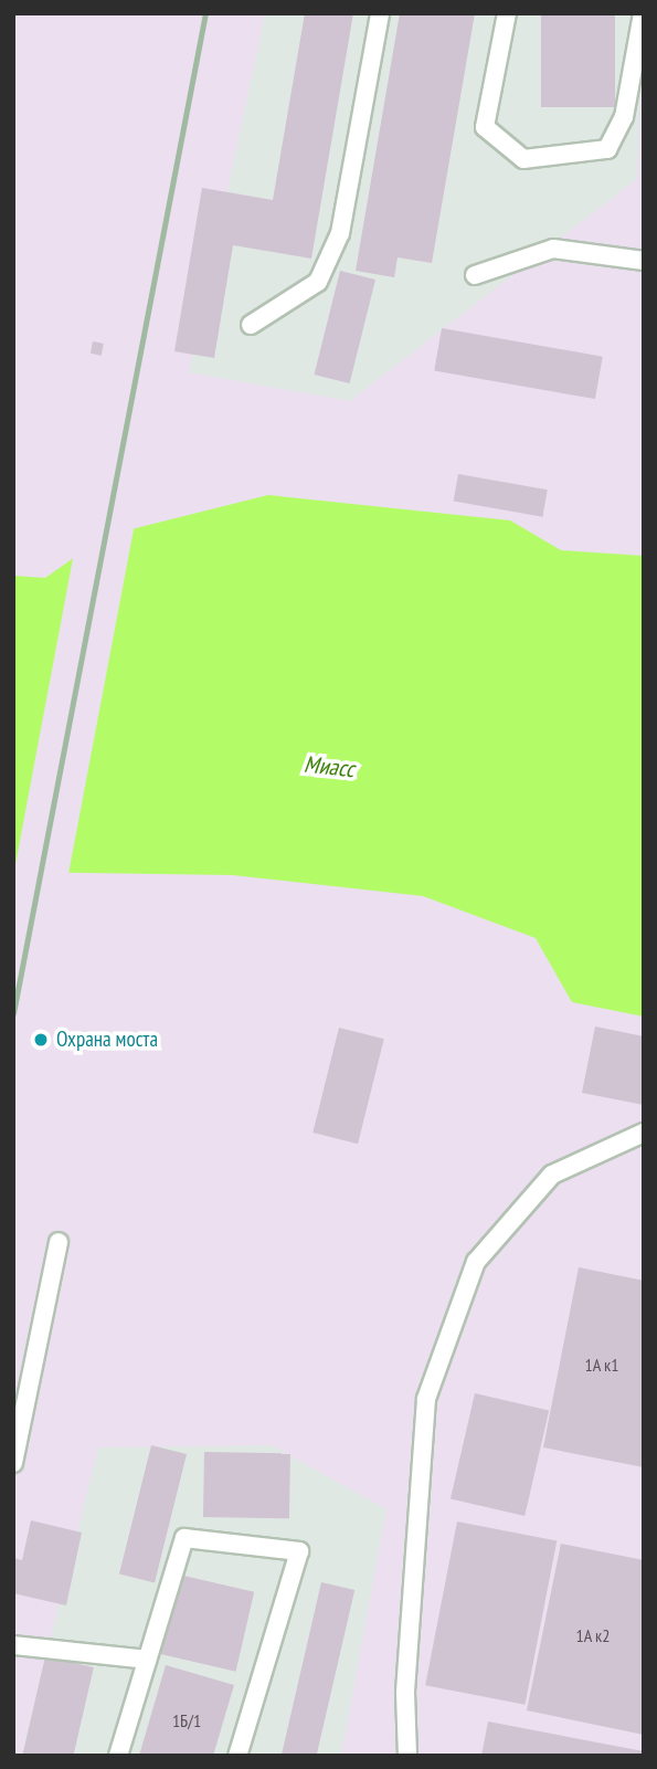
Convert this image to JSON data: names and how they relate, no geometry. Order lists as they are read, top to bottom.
{
  "water": ["Миасс"],
  "places": ["Охрана моста"],
  "house_numbers": ["1А к1", "1А к2", "1Б/1"]
}
